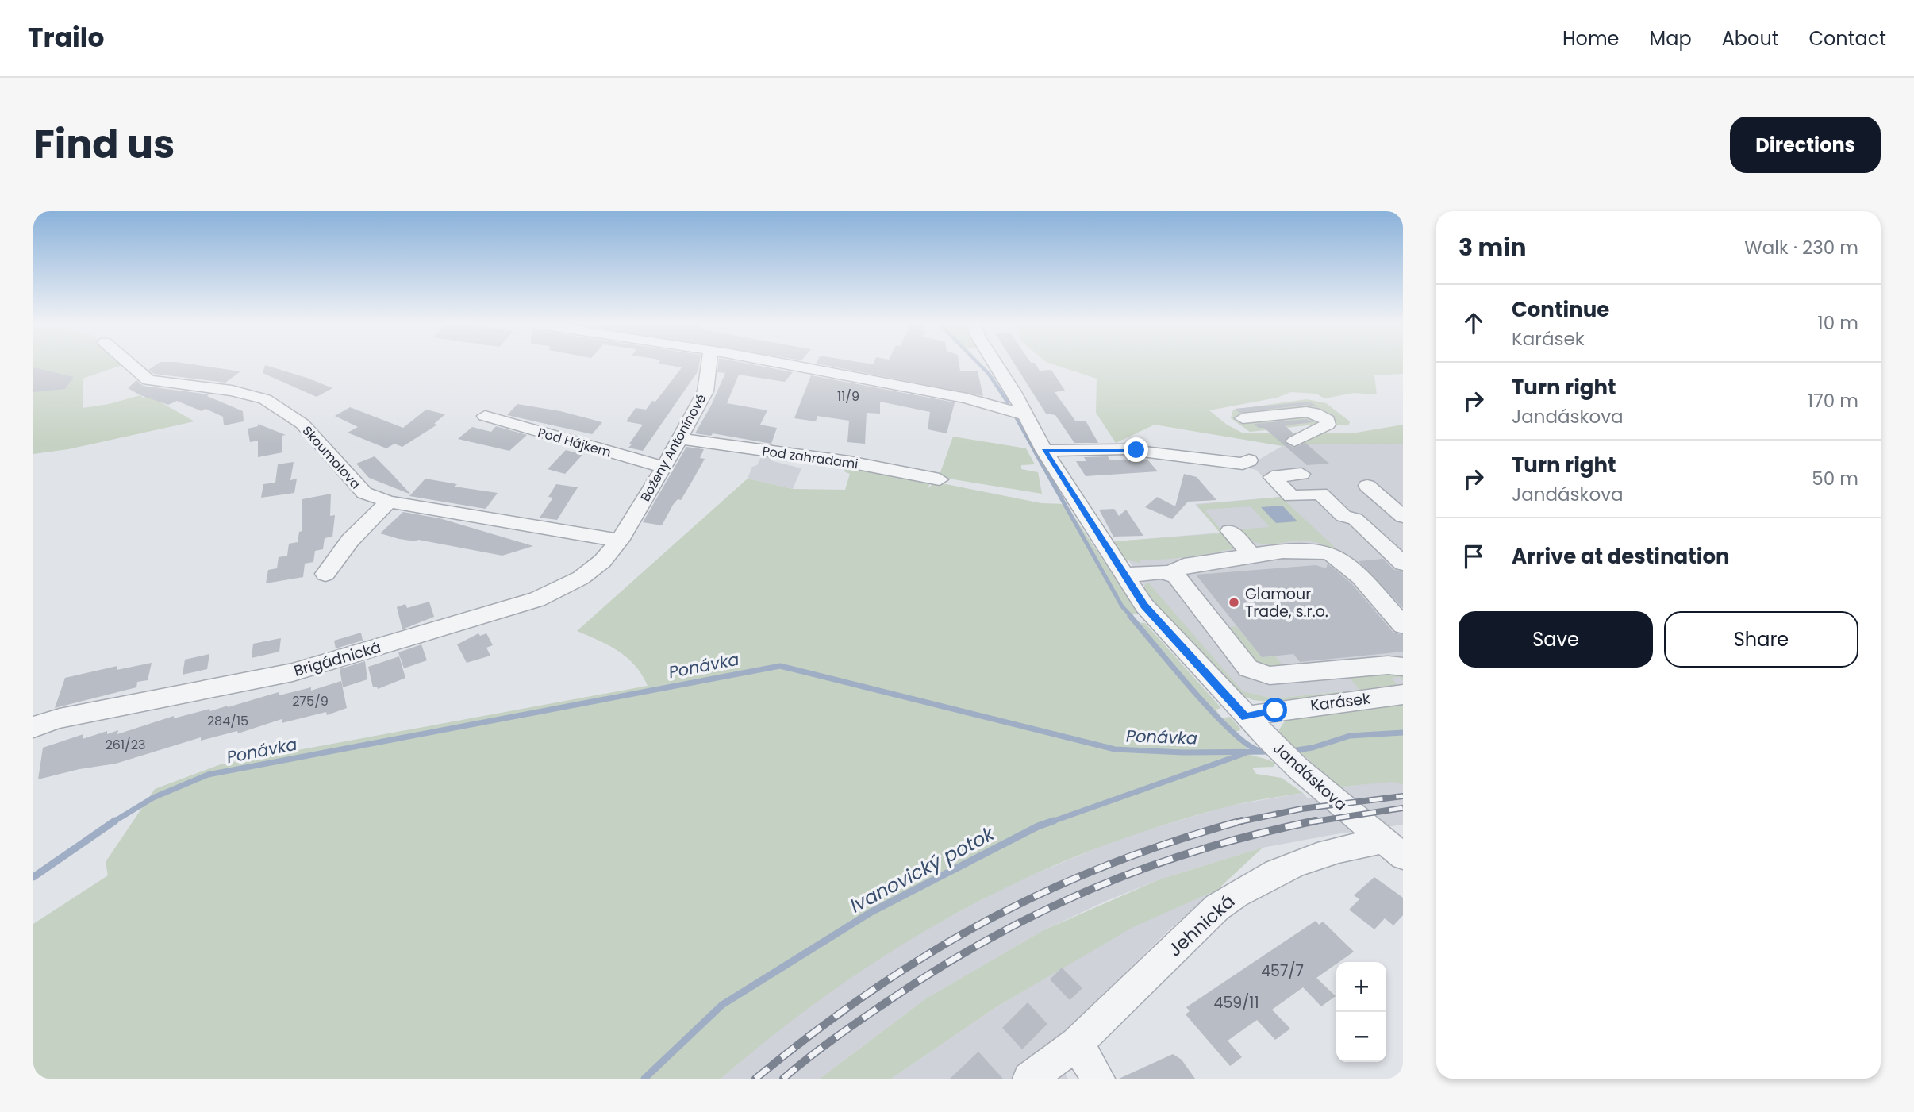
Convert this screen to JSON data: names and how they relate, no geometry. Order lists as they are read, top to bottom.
{
  "streets": {
    "street": [
      "Pod Hájkem",
      "Boženy Antonínové",
      "Skoumalova",
      "Pod zahradami",
      "Brigádnická",
      "Karásek",
      "Jandáskova",
      "Jehnická"
    ]
  },
  "crossings": [
    ["Pod Hájkem", "Boženy Antonínové"],
    ["Boženy Antonínové", "Skoumalova"],
    ["Boženy Antonínové", "Pod zahradami"],
    ["Boženy Antonínové", "Brigádnická"],
    ["Skoumalova", "Brigádnická"],
    ["Karásek", "Jandáskova"],
    ["Jandáskova", "Jehnická"]
  ],
  "water": ["Ponávka", "Ivanovický potok"],
  "places": ["Glamour Trade, s.r.o."],
  "house_numbers": [
    "11/9",
    "275/9",
    "284/15",
    "261/23",
    "457/7",
    "459/11"
  ],
  "page": {
    "header": "Trailo",
    "nav": [
      "Home",
      "Map",
      "About",
      "Contact"
    ],
    "title": "Find us",
    "buttons": [
      "Directions",
      ["Save", "Share"]
    ],
    "heading": ["3 min", "Walk · 230 m"],
    "list": [
      ["Continue", "Karásek", "10 m"],
      ["Turn right", "Jandáskova", "170 m"],
      ["Turn right", "Jandáskova", "50 m"],
      "Arrive at destination"
    ],
    "map_buttons": ["+", "−"]
  }
}
